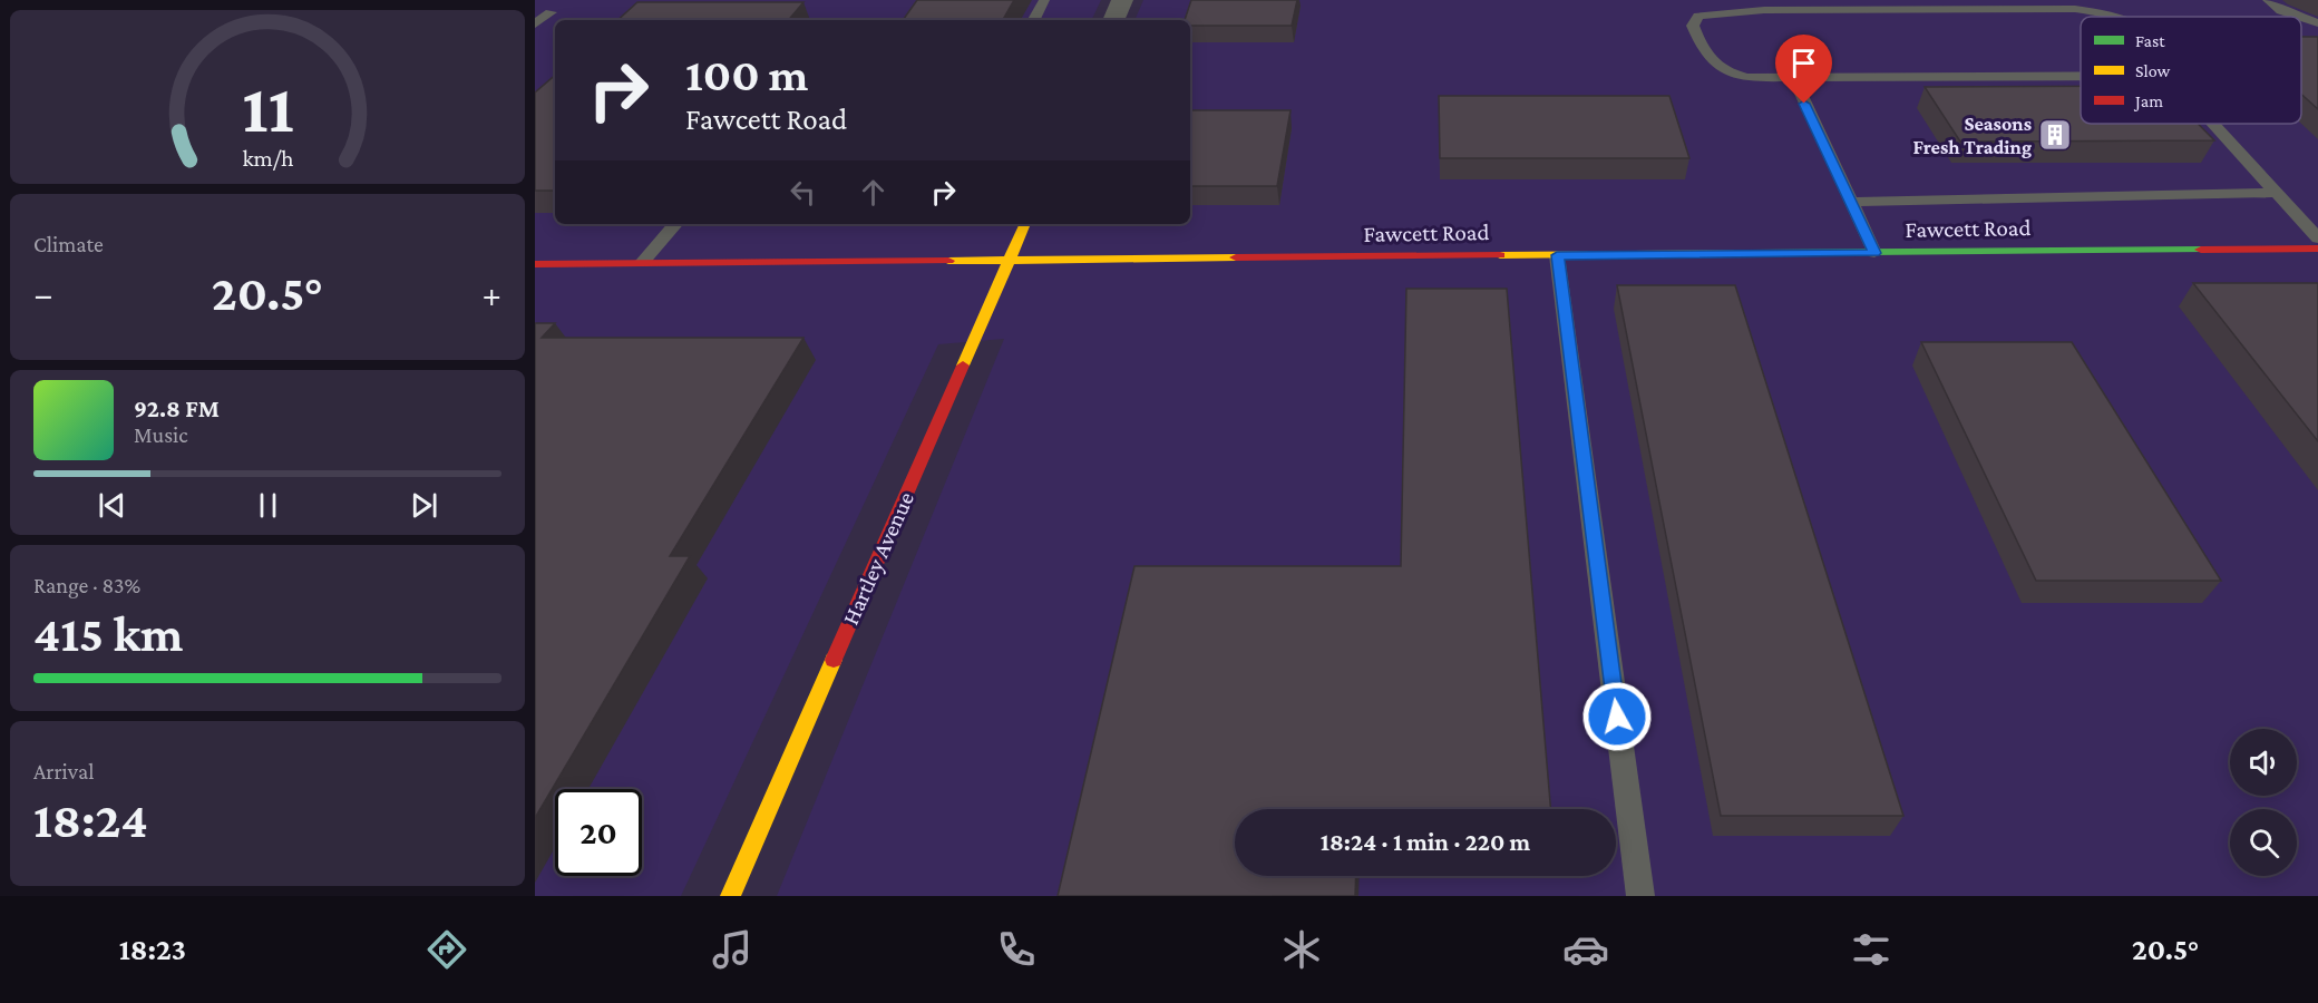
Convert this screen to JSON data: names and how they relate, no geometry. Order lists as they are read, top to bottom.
{
  "streets": {
    "street": ["Fawcett Road", "Hartley Avenue"]
  },
  "crossings": [
    ["Fawcett Road", "Hartley Avenue"]
  ],
  "places": {
    "building": ["Seasons Fresh Trading"]
  },
  "legend": ["Fast", "Slow", "Jam"],
  "page": {
    "turn": ["100 m", "Fawcett Road"],
    "tile": [
      "Climate",
      ["Range · 83%", "415 km"],
      ["Arrival", "18:24"]
    ],
    "heat": ["−", "20.5°", "+"],
    "song": ["92.8 FM", "Music"],
    "limit": "20",
    "trip": "18:24 · 1 min · 220 m",
    "tabs": ["18:23", "20.5°"],
    "gauge": ["11", "km/h"]
  }
}
